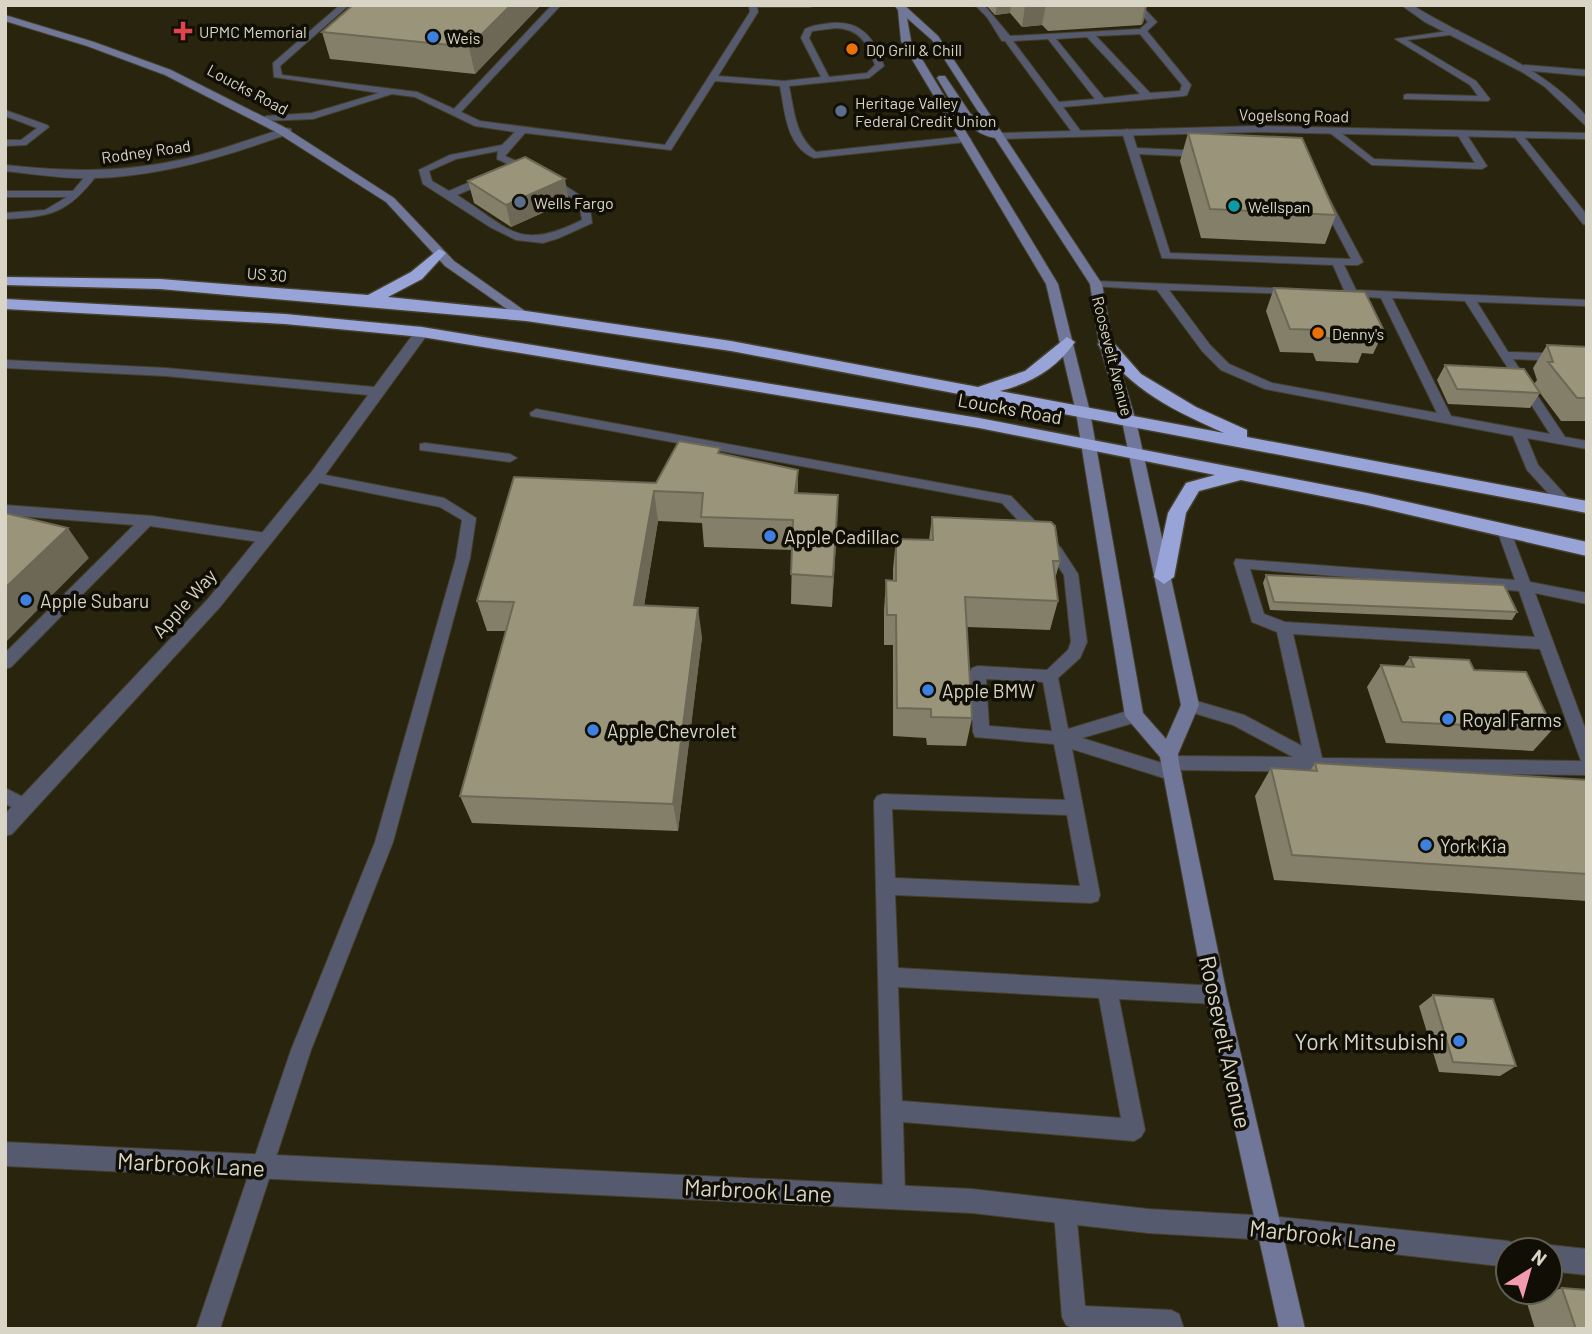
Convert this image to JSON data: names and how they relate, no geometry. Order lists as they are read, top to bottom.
{
  "streets": {
    "highway": ["Loucks Road", "US 30"],
    "main road": ["Roosevelt Avenue"],
    "street": [
      "Vogelsong Road",
      "Rodney Road",
      "Apple Way",
      "Marbrook Lane"
    ]
  },
  "crossings": [
    ["Loucks Road", "Rodney Road"],
    ["Loucks Road", "US 30"],
    ["Loucks Road", "Roosevelt Avenue"],
    ["Loucks Road", "Apple Way"],
    ["Vogelsong Road", "Roosevelt Avenue"],
    ["Roosevelt Avenue", "Marbrook Lane"]
  ],
  "places": {
    "health": ["UPMC Memorial"],
    "other": [
      "Weis",
      "DQ Grill & Chill",
      "Heritage Valley Federal Credit Union",
      "Wells Fargo",
      "Wellspan",
      "Denny's",
      "Apple Cadillac",
      "Apple Subaru",
      "Apple BMW",
      "Royal Farms",
      "Apple Chevrolet",
      "York Kia",
      "York Mitsubishi"
    ]
  },
  "north": "top right"
}
